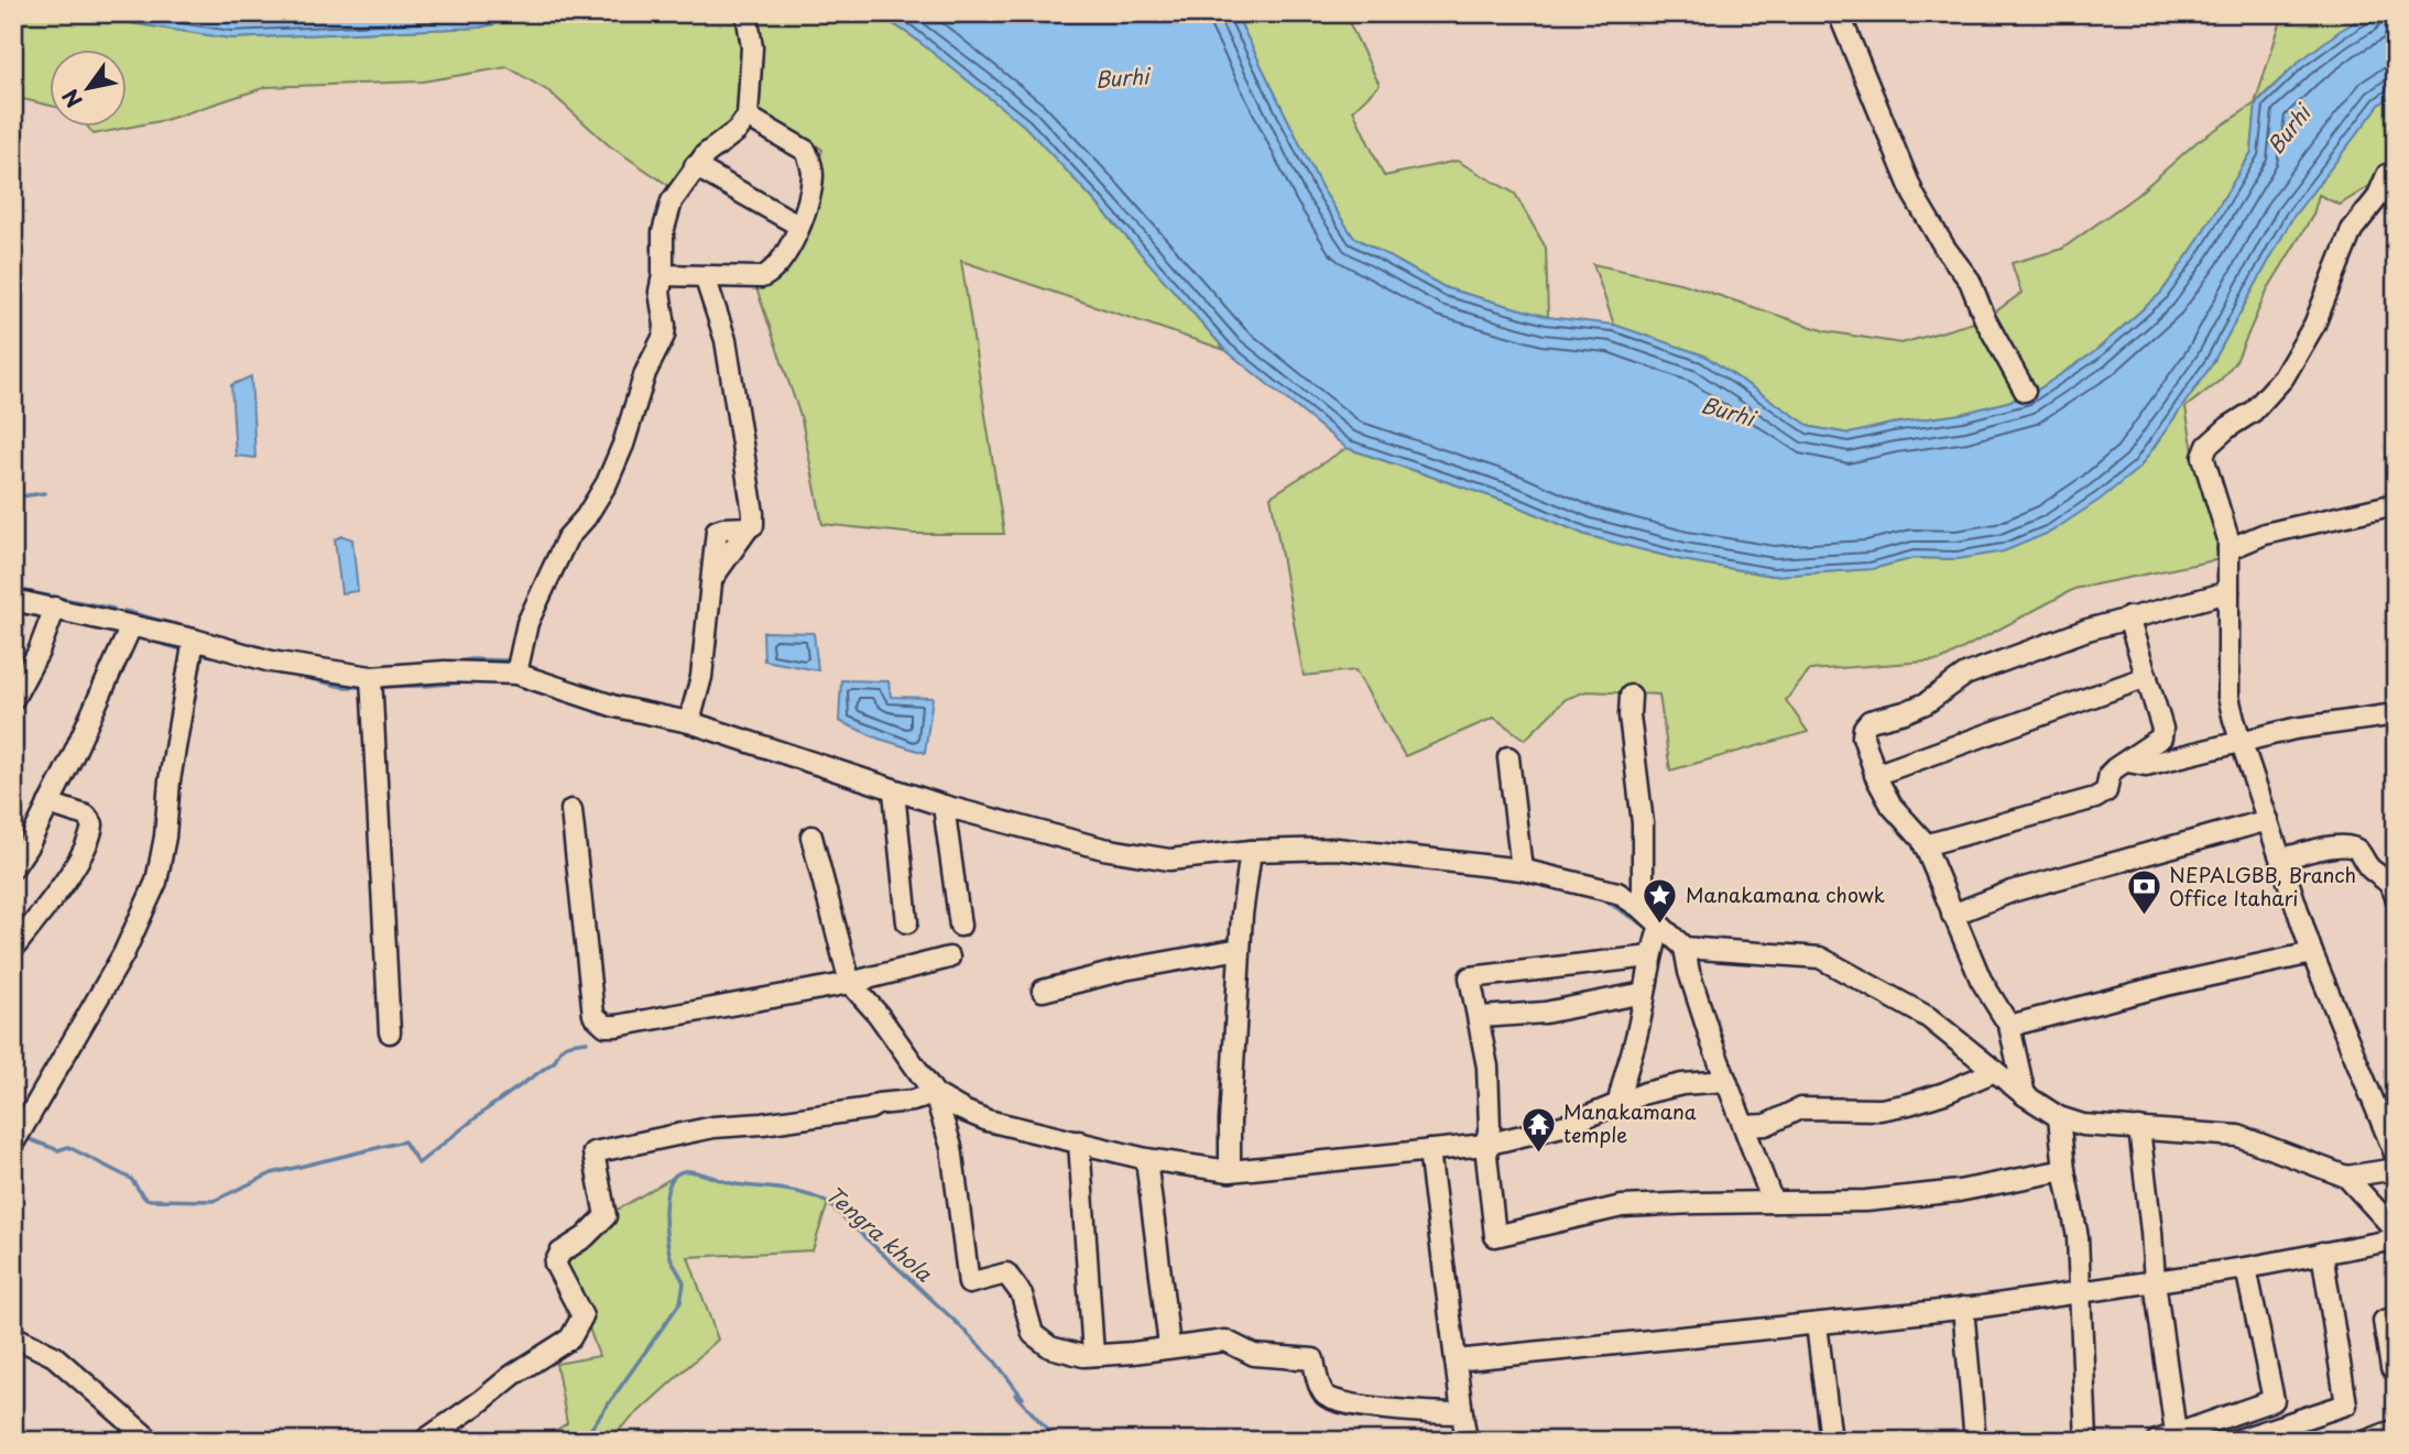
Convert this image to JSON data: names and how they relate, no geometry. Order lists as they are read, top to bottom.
{
  "water": ["Burhi", "Tengra khola"],
  "places": {
    "bank": ["NEPALGBB, Branch Office Itahari"],
    "place": ["Manakamana chowk"],
    "temple": ["Manakamana temple"]
  },
  "north": "bottom left"
}
